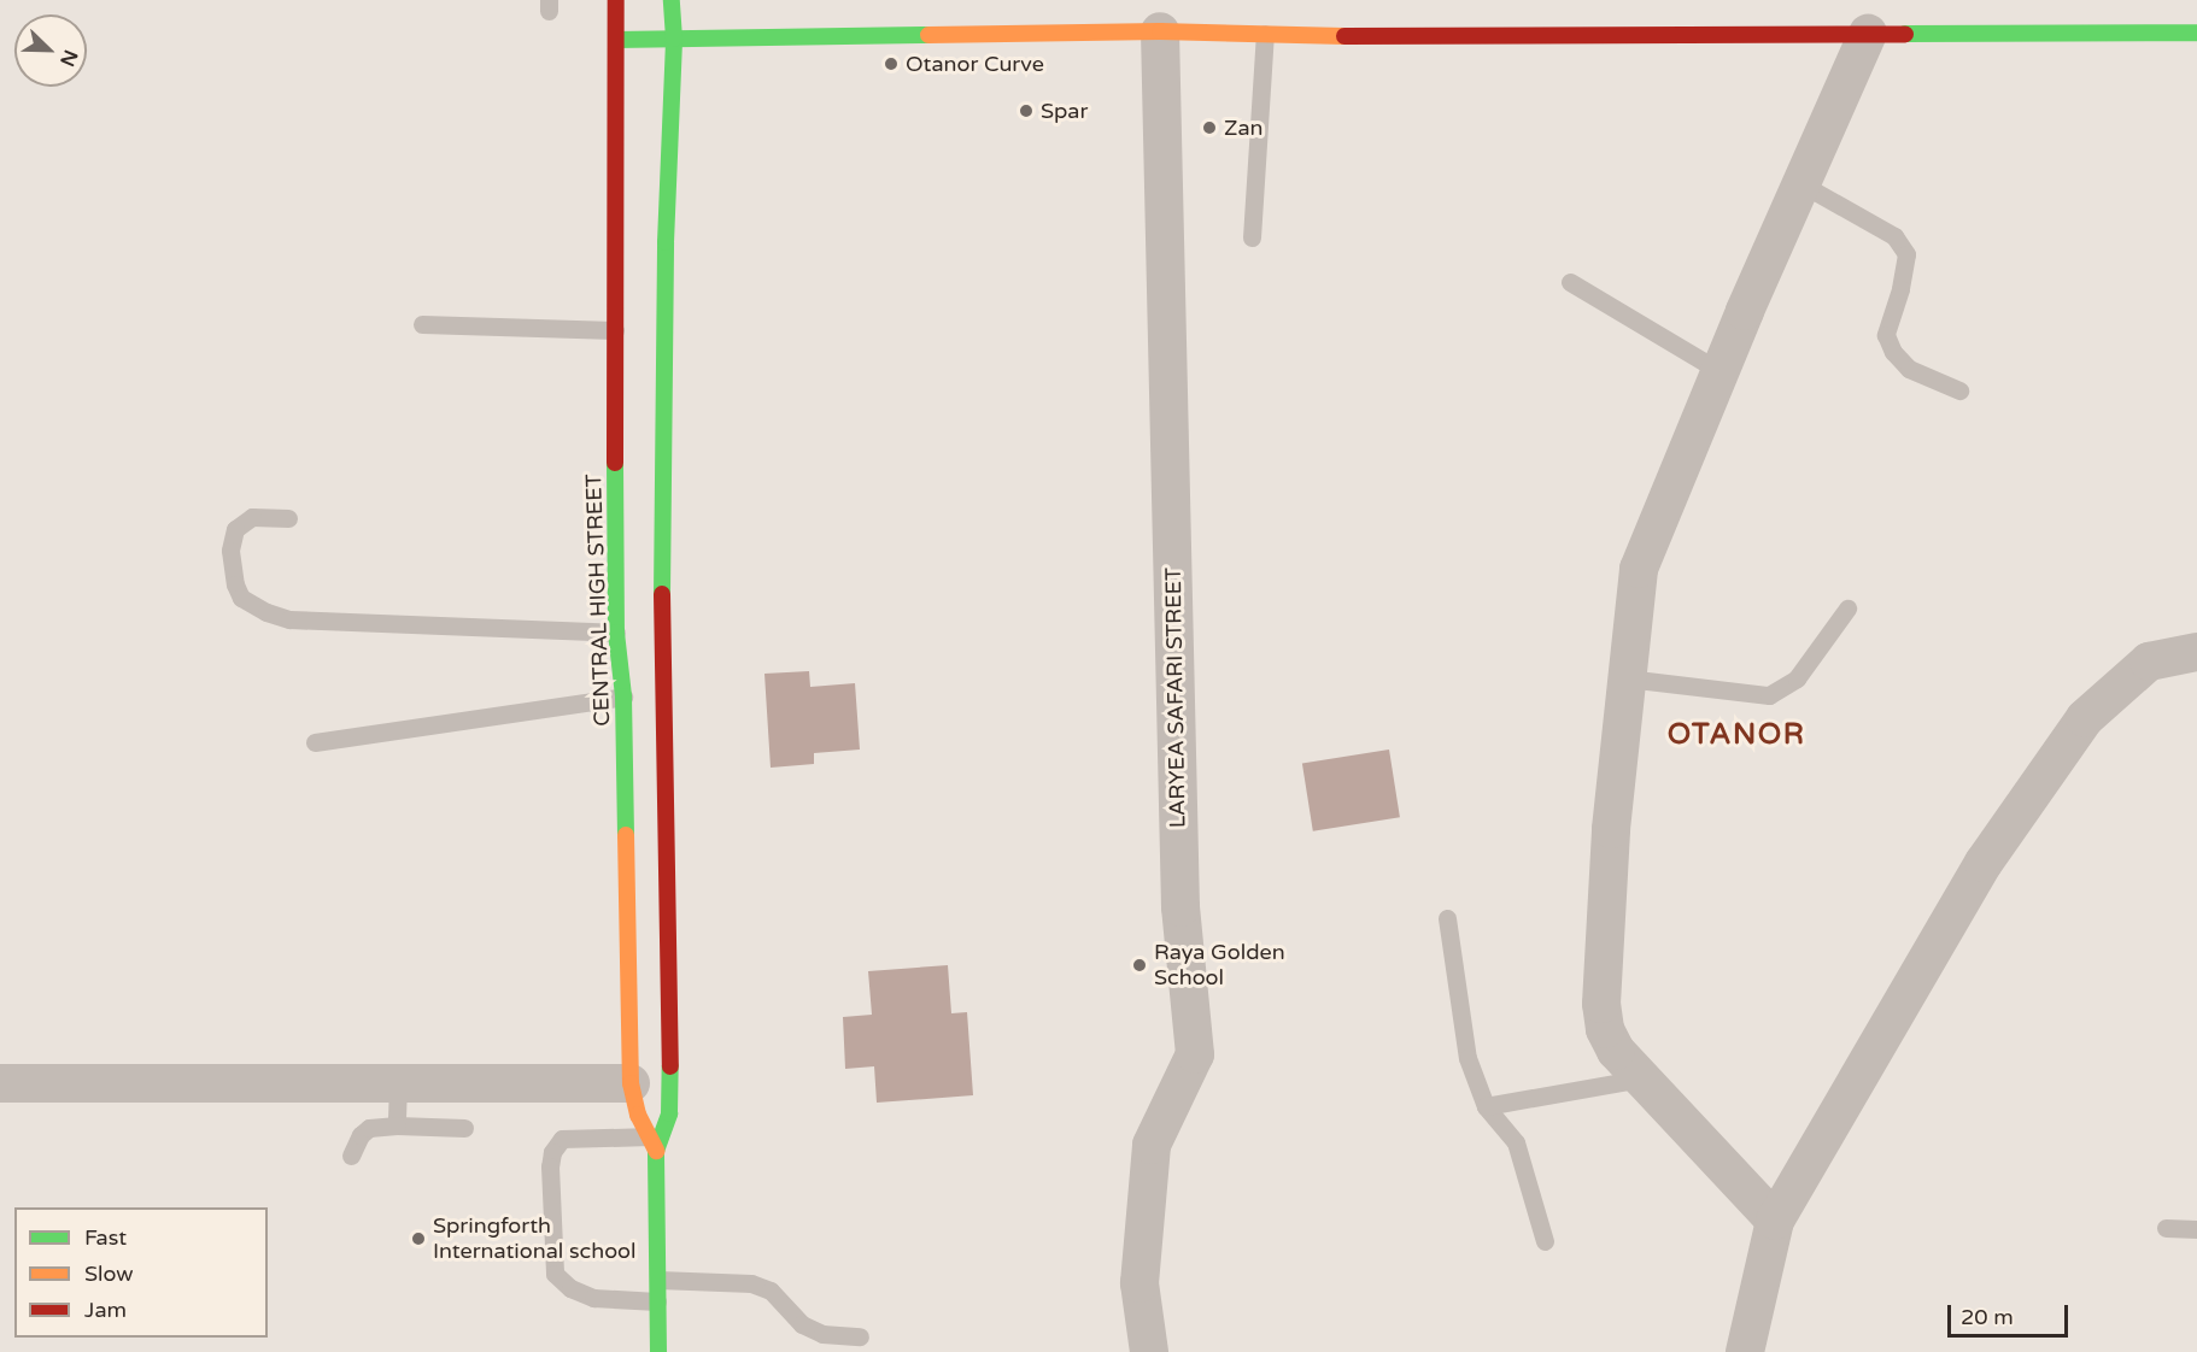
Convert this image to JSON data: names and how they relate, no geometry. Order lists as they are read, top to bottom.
{
  "streets": {
    "street": ["CENTRAL HIGH STREET", "LARYEA SAFARI STREET"]
  },
  "districts": ["OTANOR"],
  "places": [
    "Otanor Curve",
    "Spar",
    "Zan",
    "Raya Golden School",
    "Springforth International school"
  ],
  "legend": ["Fast", "Slow", "Jam"],
  "scale_bar": "20 m",
  "north": "bottom right"
}
